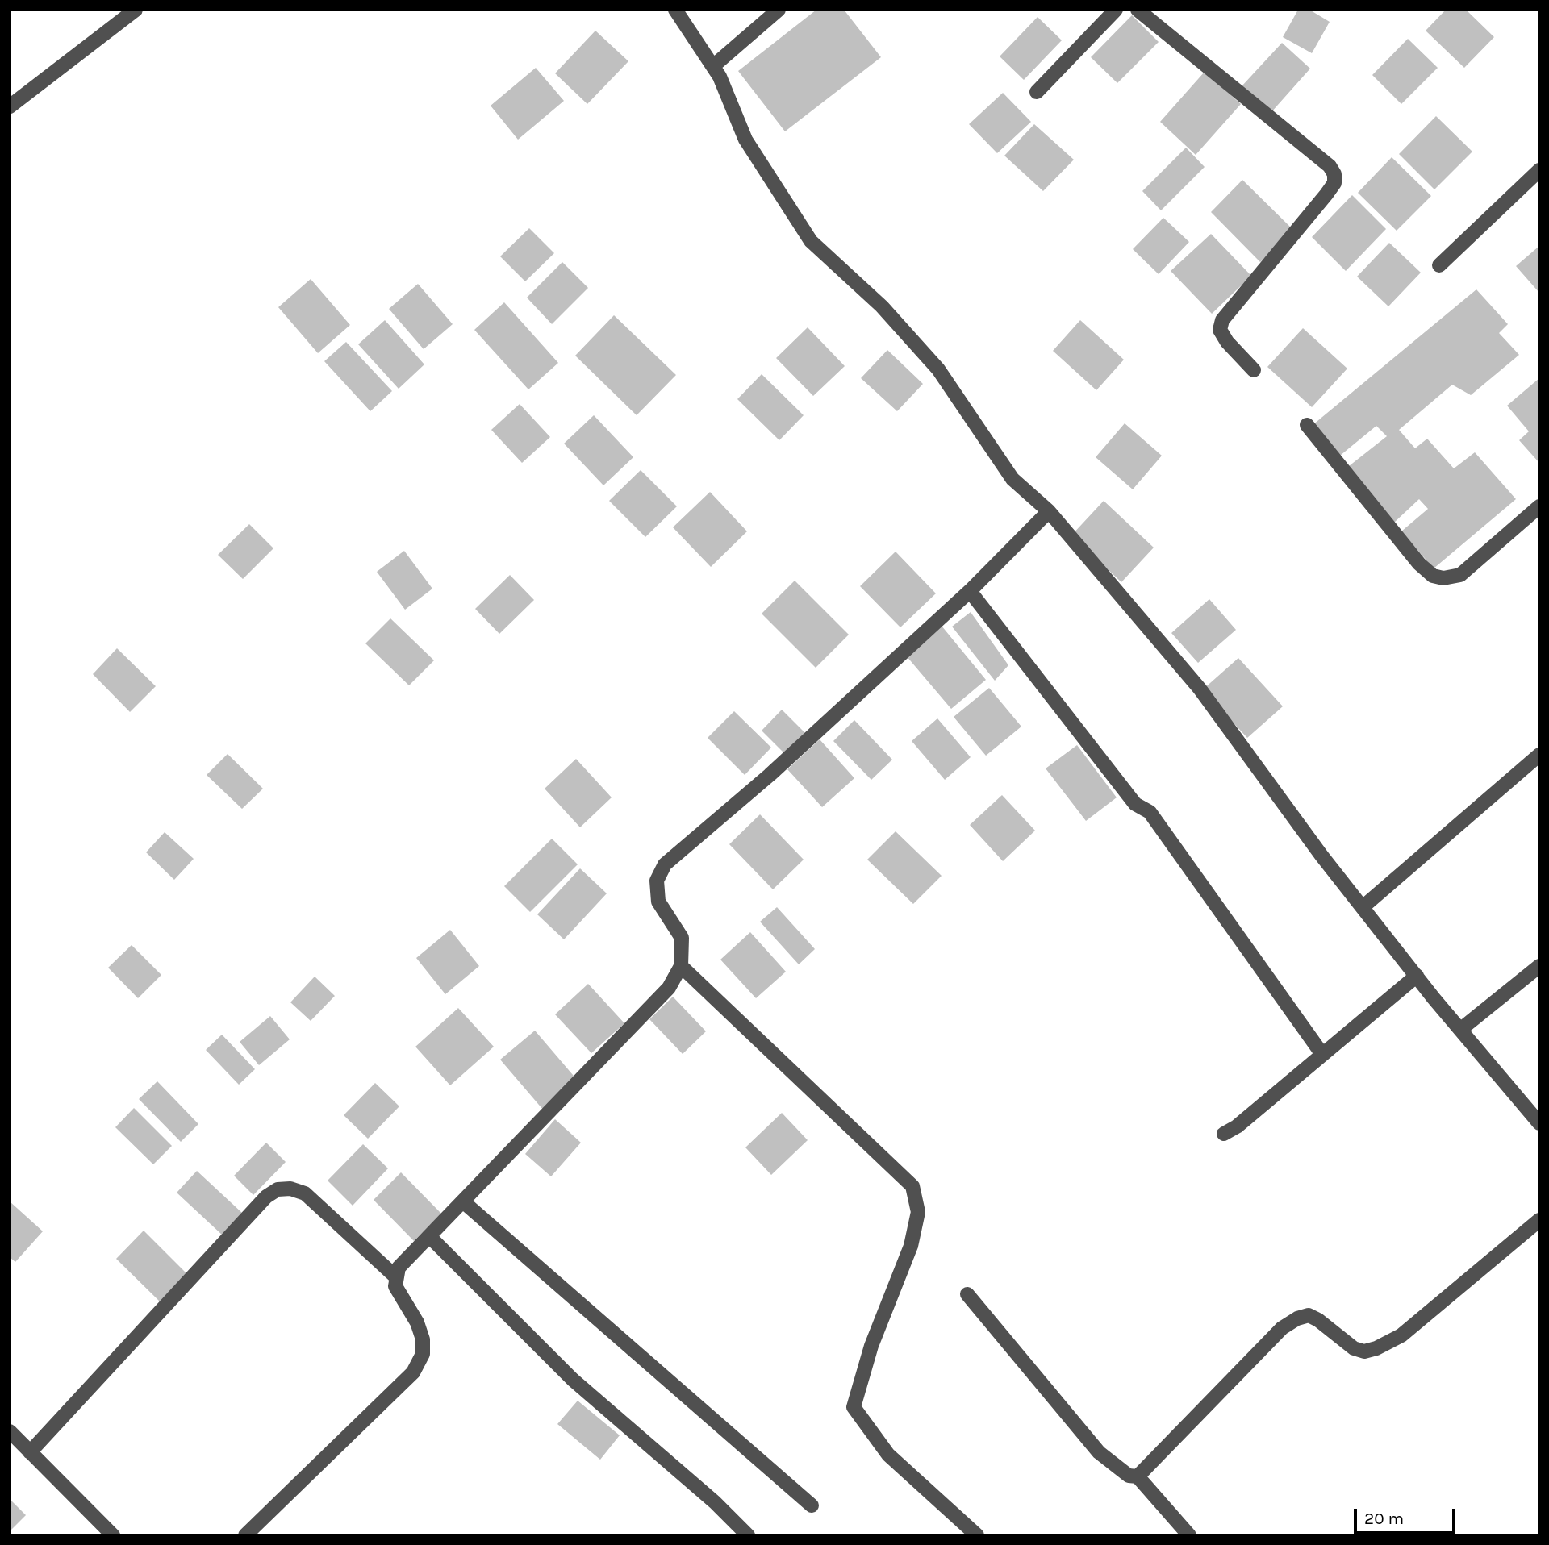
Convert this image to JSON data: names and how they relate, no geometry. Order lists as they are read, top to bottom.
{
  "scale_bar": "20 m"
}
